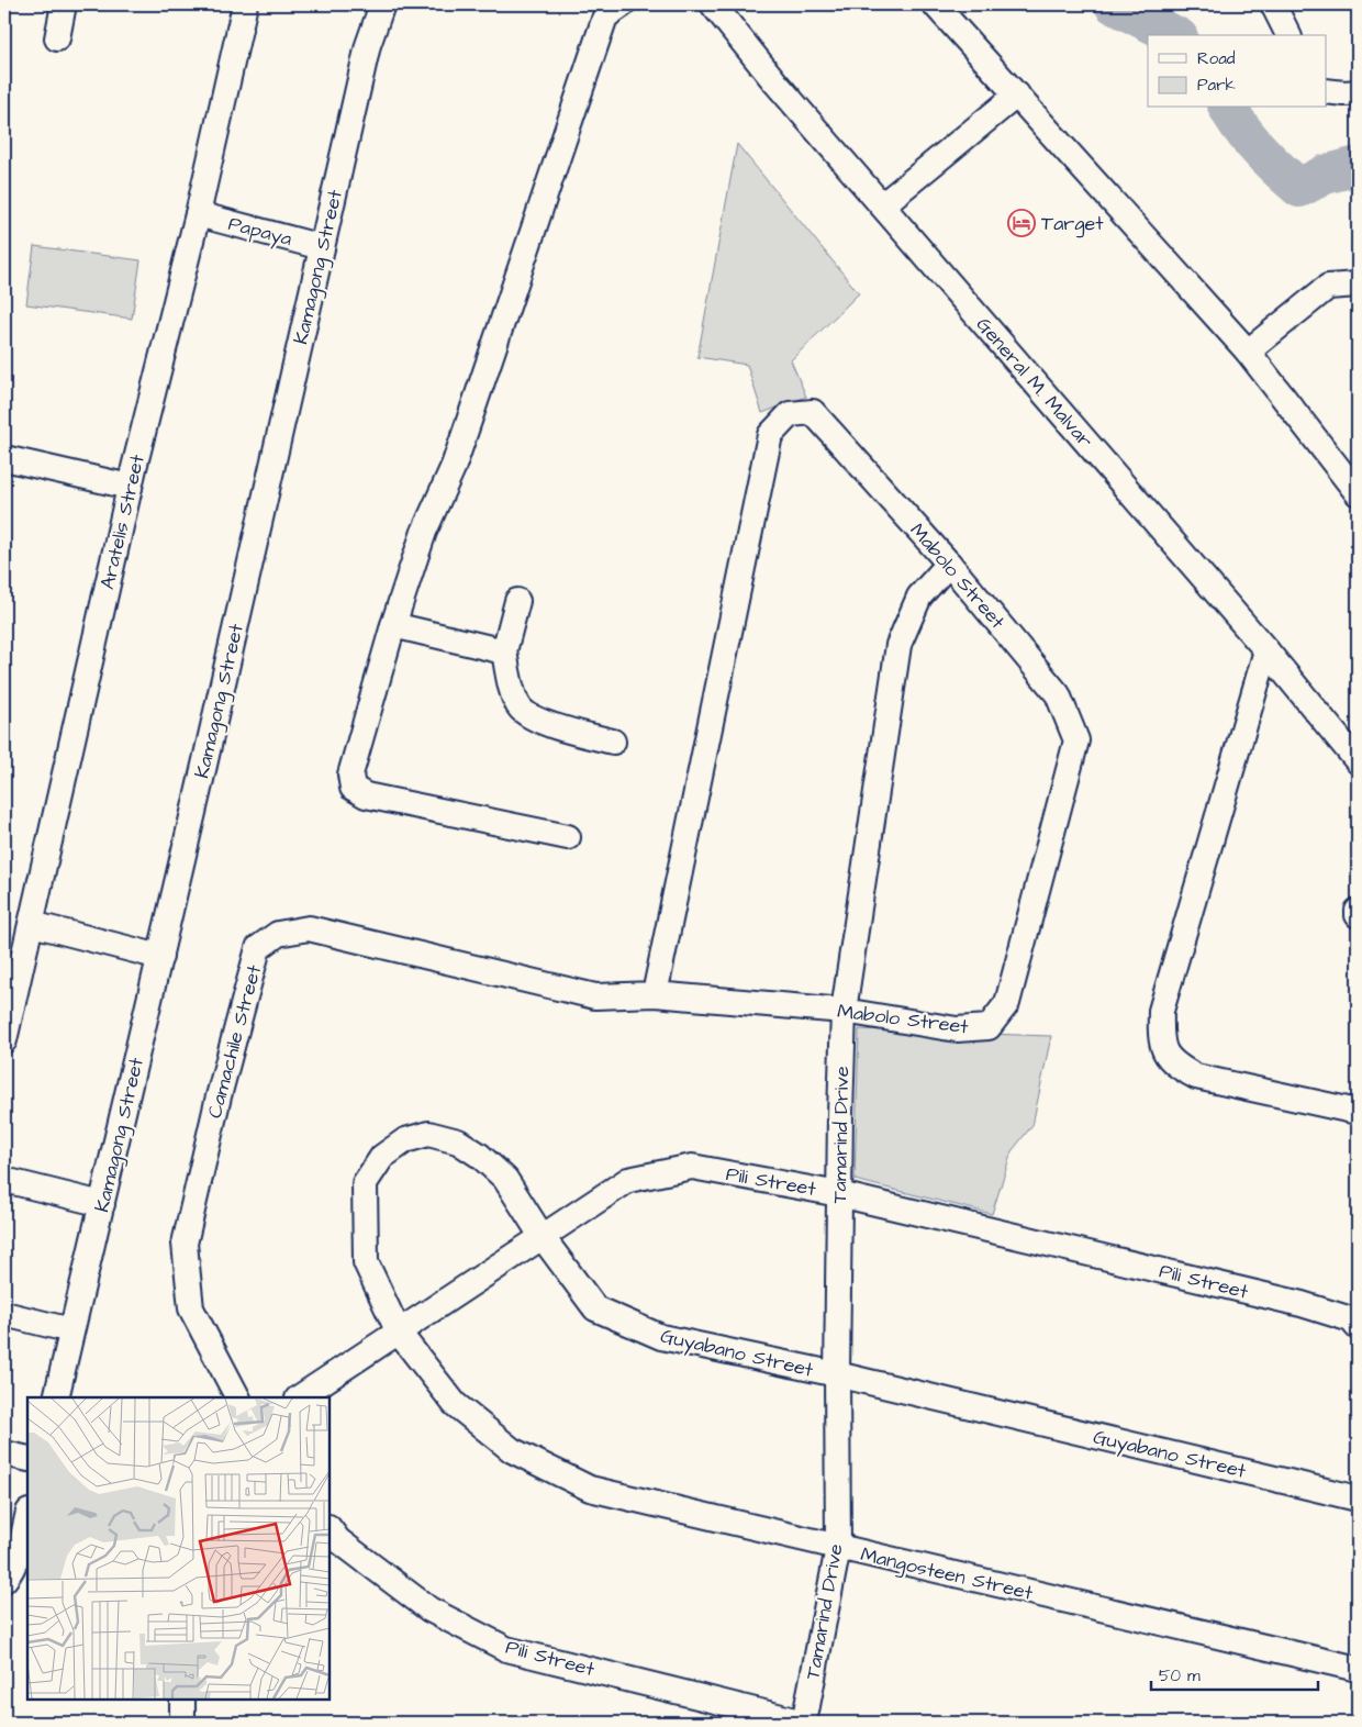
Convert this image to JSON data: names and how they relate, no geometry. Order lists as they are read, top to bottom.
{
  "streets": {
    "street": [
      "Papaya",
      "Kamagong Street",
      "General M. Malvar",
      "Aratelis Street",
      "Mabolo Street",
      "Camachile Street",
      "Tamarind Drive",
      "Pili Street",
      "Guyabano Street",
      "Mangosteen Street"
    ]
  },
  "crossings": [
    ["Papaya", "Kamagong Street"],
    ["Papaya", "Aratelis Street"],
    ["Mabolo Street", "Camachile Street"],
    ["Mabolo Street", "Tamarind Drive"],
    ["Tamarind Drive", "Pili Street"],
    ["Tamarind Drive", "Guyabano Street"],
    ["Tamarind Drive", "Mangosteen Street"],
    ["Pili Street", "Guyabano Street"],
    ["Pili Street", "Mangosteen Street"],
    ["Guyabano Street", "Mangosteen Street"]
  ],
  "places": {
    "hotel": ["Target"]
  },
  "legend": ["Road", "Park"],
  "scale_bar": "50 m"
}
